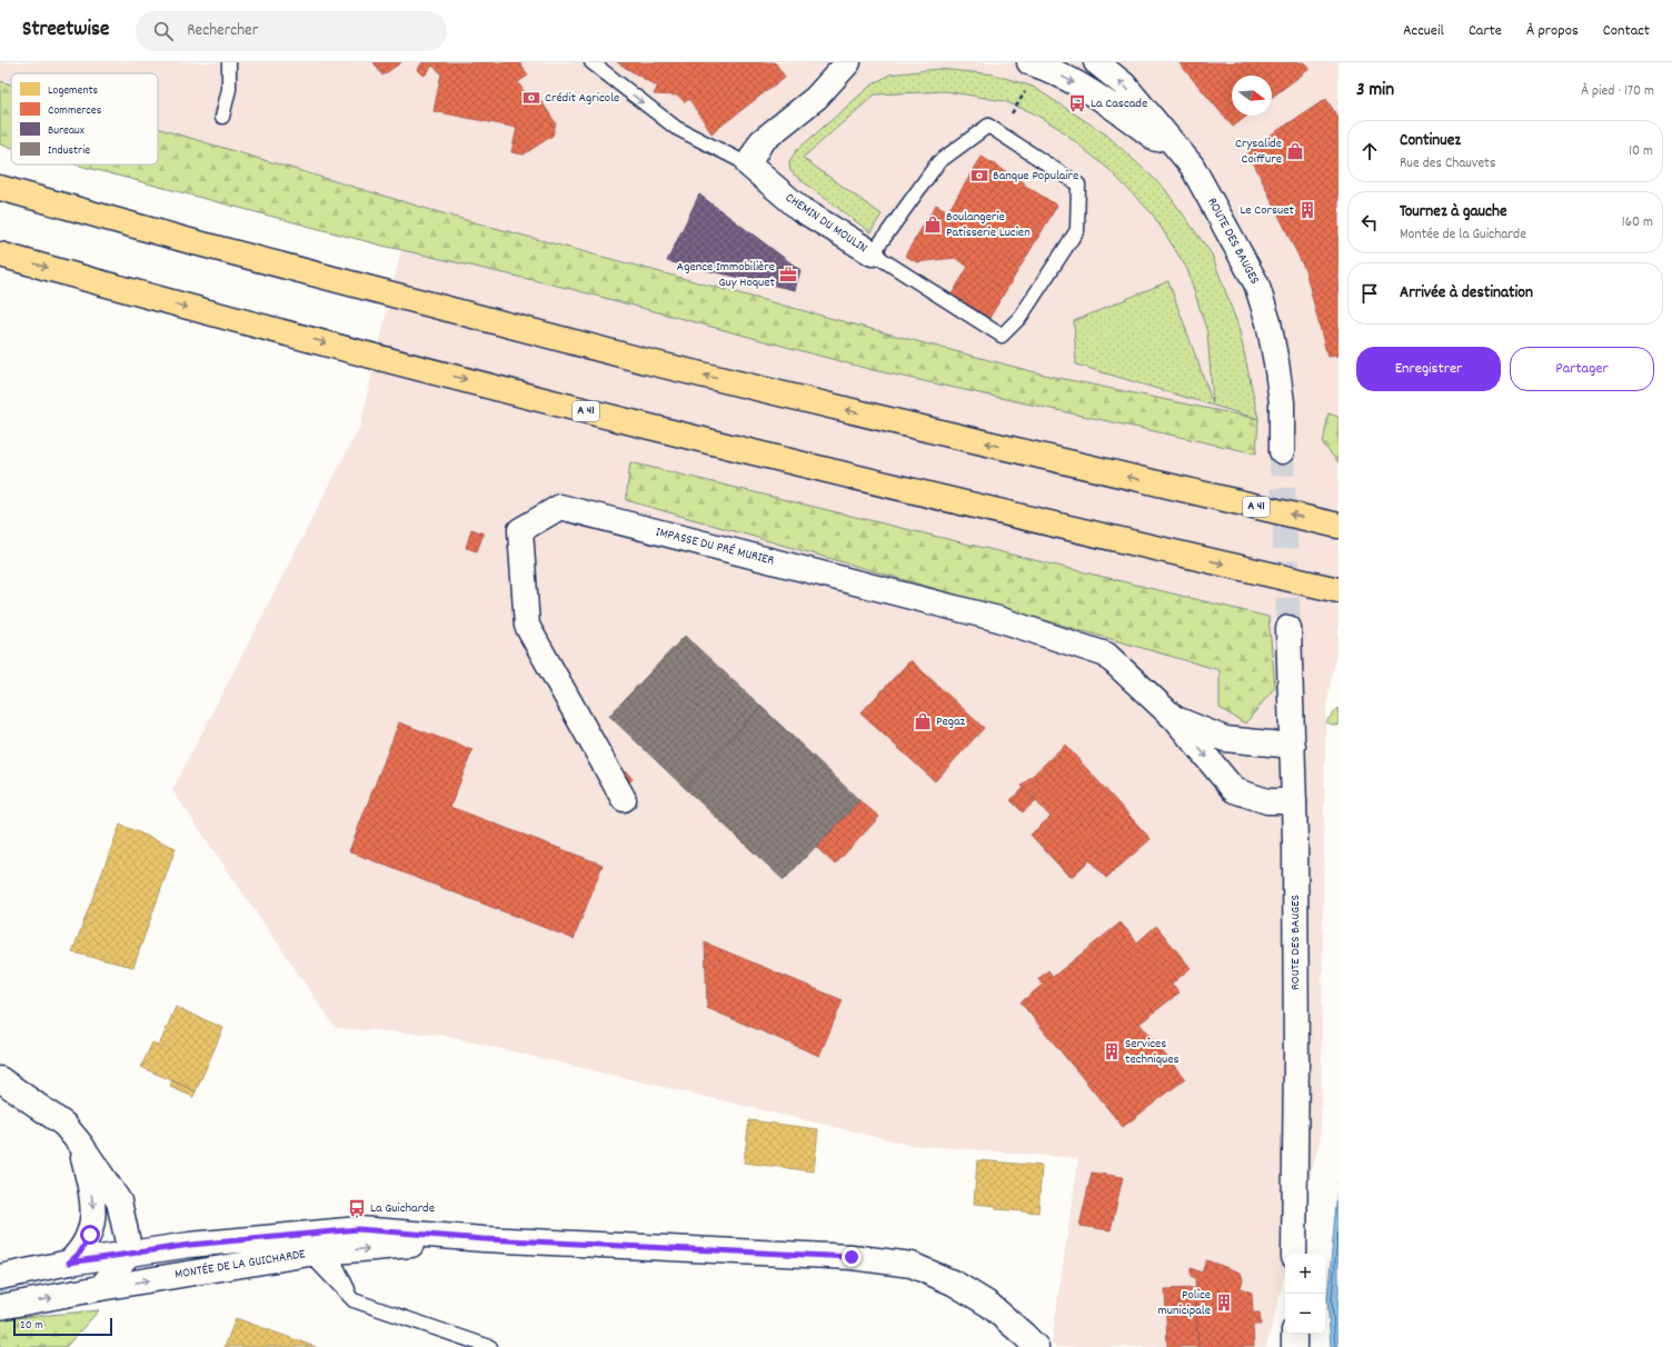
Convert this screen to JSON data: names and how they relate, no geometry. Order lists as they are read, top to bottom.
{
  "streets": {
    "highway": ["A 41"],
    "main road": [
      "CHEMIN DU MOULIN",
      "ROUTE DES BAUGES",
      "IMPASSE DU PRÉ MURIER",
      "MONTÉE DE LA GUICHARDE"
    ]
  },
  "crossings": [
    ["ROUTE DES BAUGES", "IMPASSE DU PRÉ MURIER"]
  ],
  "places": {
    "bank": ["Crédit Agricole", "Banque Populaire"],
    "bus stop": ["La Cascade", "La Guicharde"],
    "shop": ["Crysalide Coiffure", "Boulangerie Patisserie Lucien", "Pegaz"],
    "building": ["Le Corsuet", "Services techniques", "Police municipale"],
    "office": ["Agence Immobilière Guy Hoquet"]
  },
  "legend": [
    "Logements",
    "Commerces",
    "Bureaux",
    "Industrie"
  ],
  "scale_bar": "20 m",
  "north": "right",
  "page": {
    "header": "Streetwise",
    "search": "Rechercher",
    "nav": [
      "Accueil",
      "Carte",
      "À propos",
      "Contact"
    ],
    "heading": ["3 min", "À pied · 170 m"],
    "list": [
      ["Continuez", "Rue des Chauvets", "10 m"],
      ["Tournez à gauche", "Montée de la Guicharde", "160 m"],
      "Arrivée à destination"
    ],
    "buttons": ["Enregistrer", "Partager"],
    "map_buttons": ["+", "−"],
    "scale": "20 m"
  }
}
